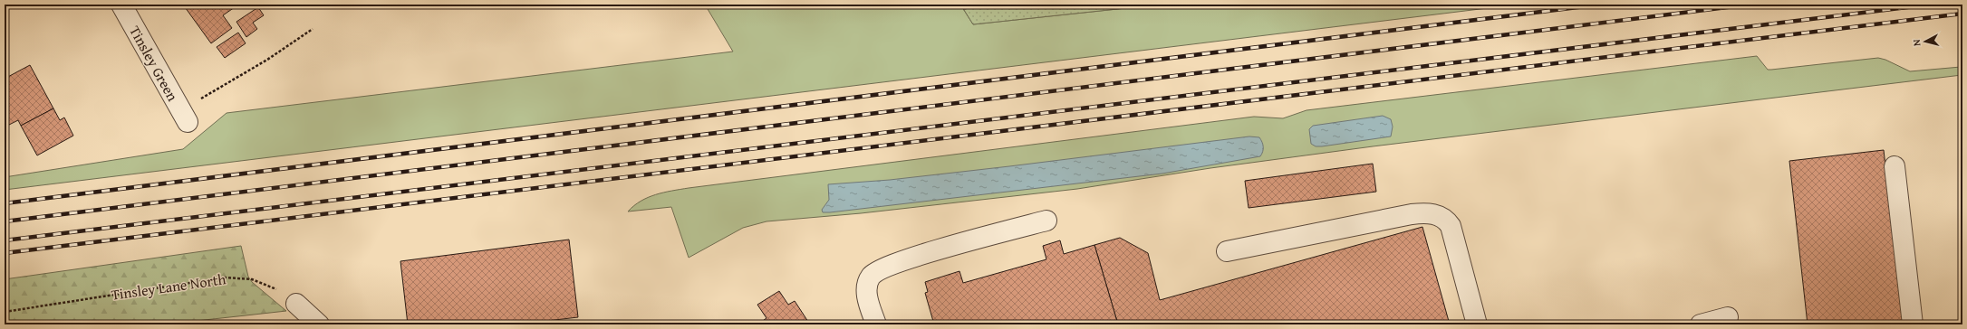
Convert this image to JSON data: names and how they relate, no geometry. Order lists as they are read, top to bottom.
{
  "streets": {
    "street": ["Tinsley Green"],
    "path": ["Tinsley Lane North"]
  },
  "north": "left"
}
